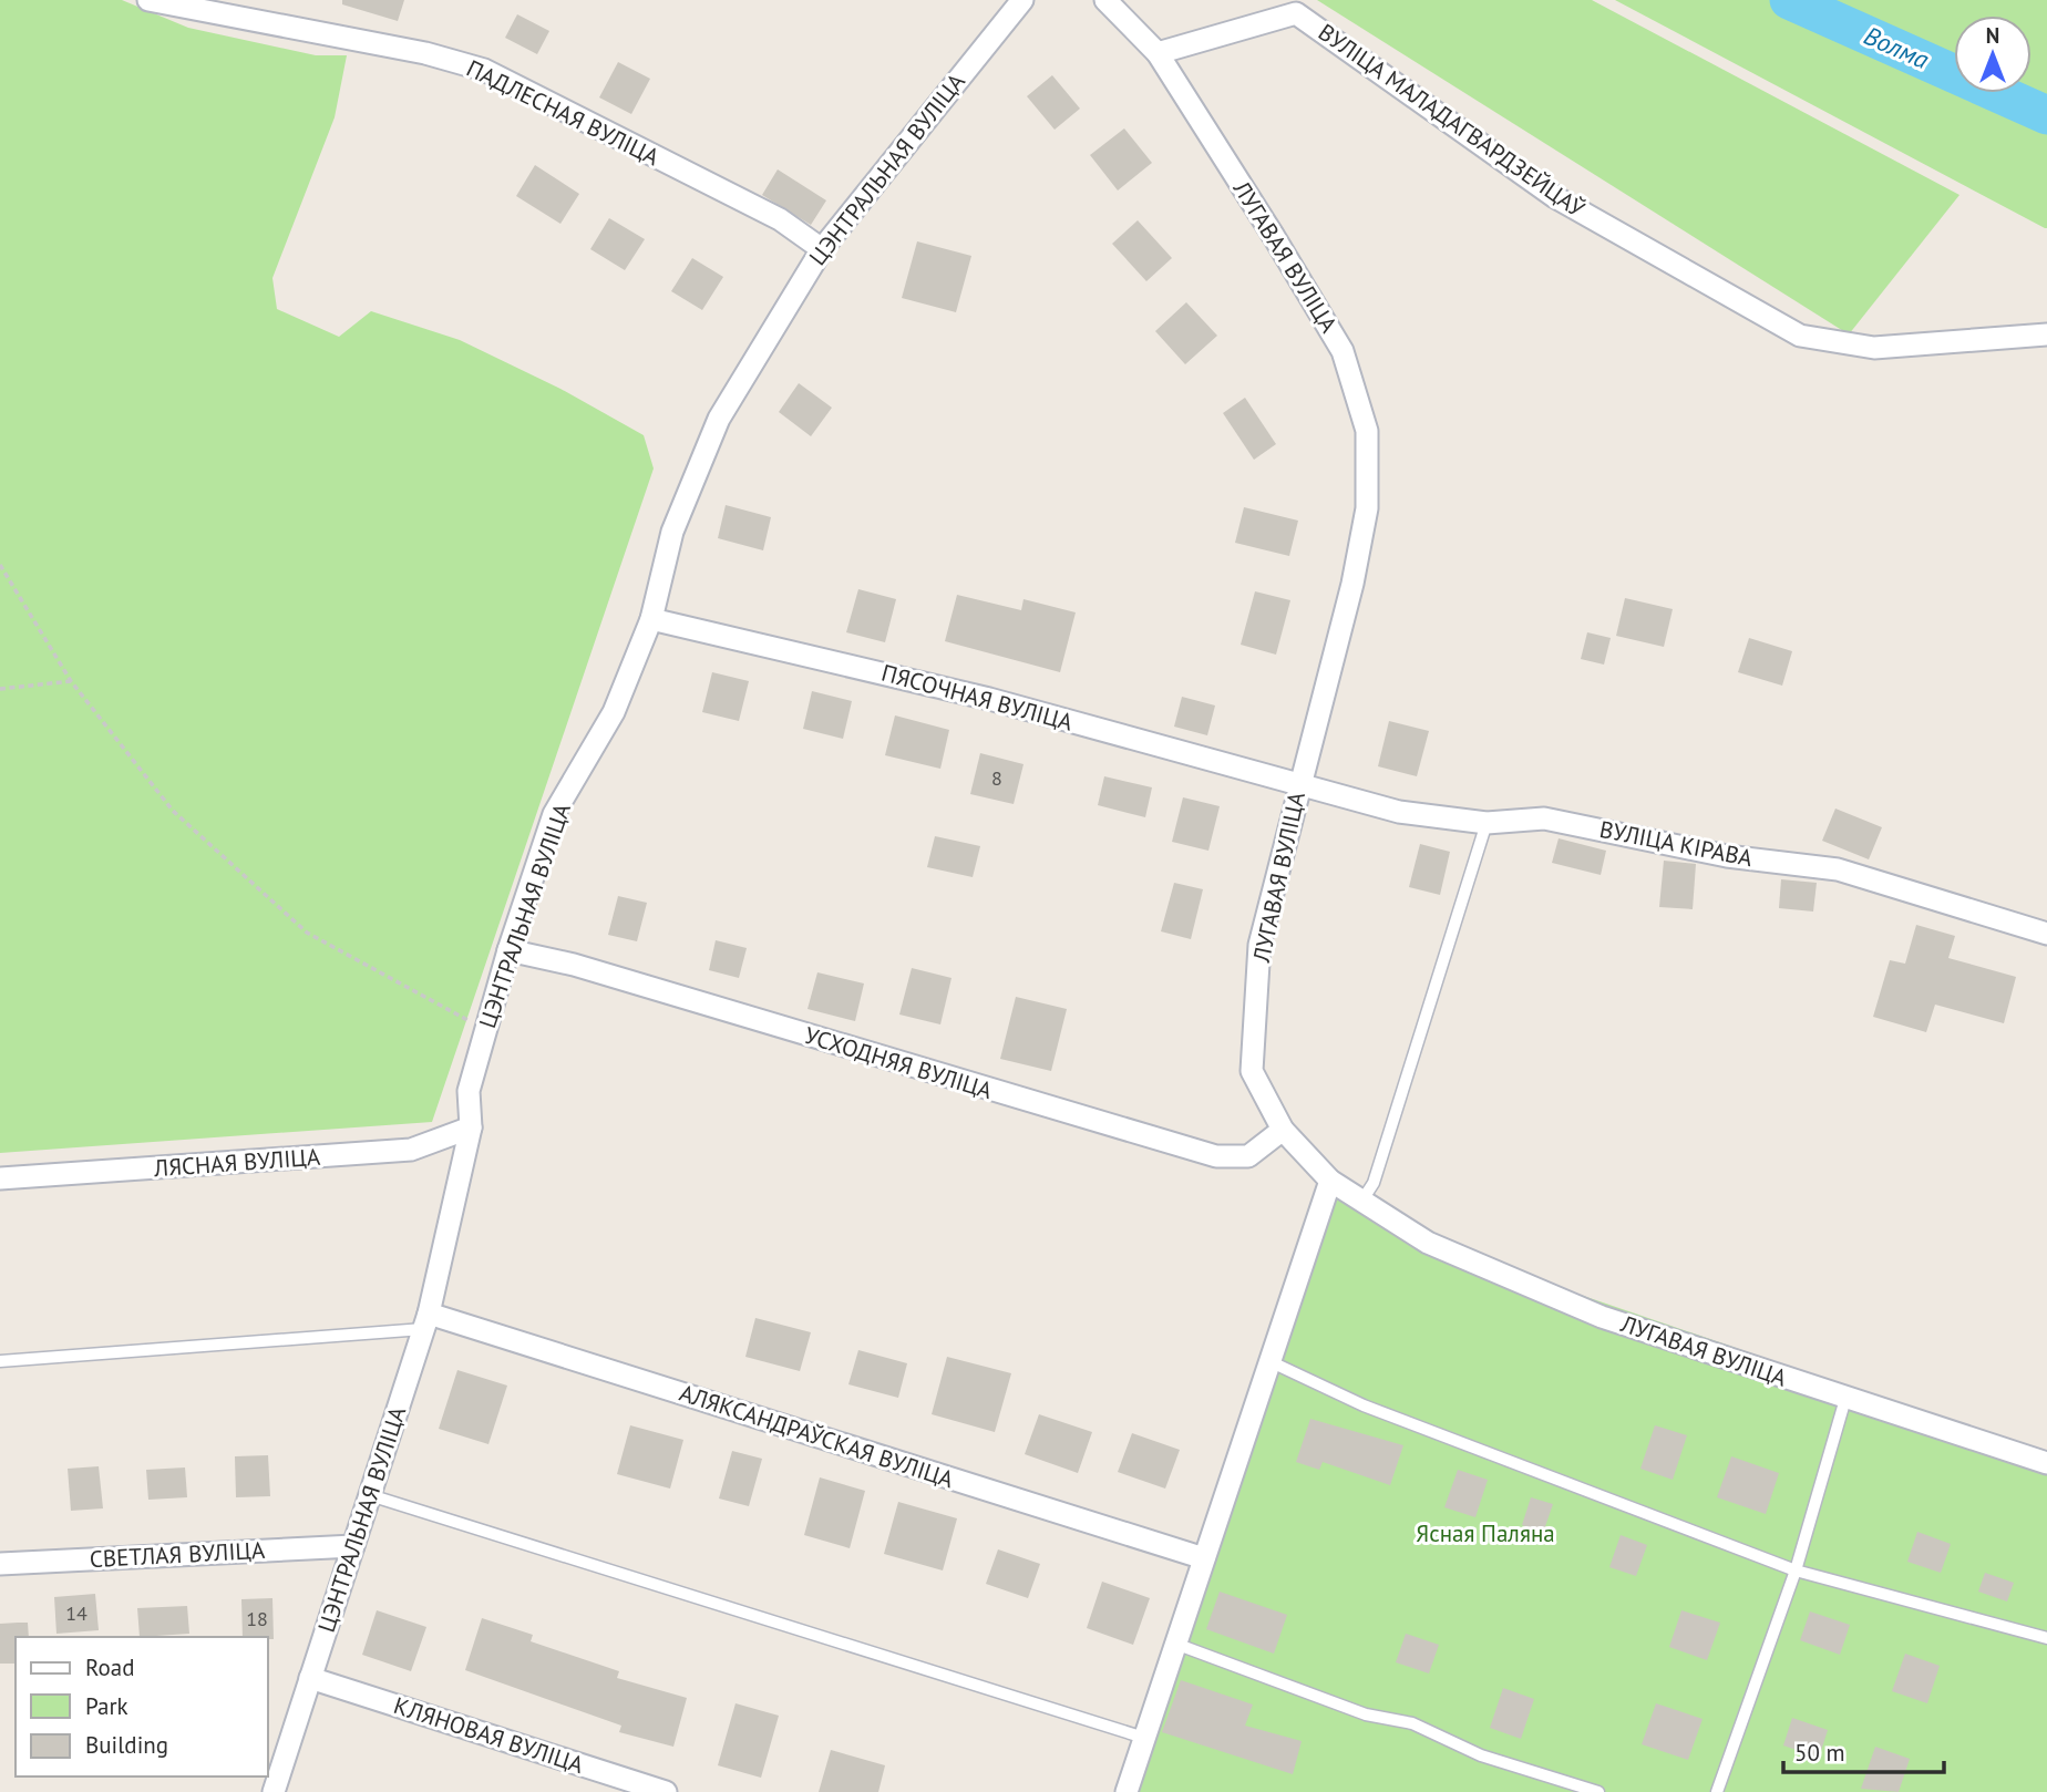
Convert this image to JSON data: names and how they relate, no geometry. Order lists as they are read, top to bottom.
{
  "streets": {
    "street": [
      "ПАДЛЕСНАЯ ВУЛІЦА",
      "ВУЛІЦА МАЛАДАГВАРДЗЕЙЦАЎ",
      "ЦЭНТРАЛЬНАЯ ВУЛІЦА",
      "ЛУГАВАЯ ВУЛІЦА",
      "ПЯСОЧНАЯ ВУЛІЦА",
      "ВУЛІЦА КІРАВА",
      "УСХОДНЯЯ ВУЛІЦА",
      "ЛЯСНАЯ ВУЛІЦА",
      "АЛЯКСАНДРАЎСКАЯ ВУЛІЦА",
      "СВЕТЛАЯ ВУЛІЦА",
      "КЛЯНОВАЯ ВУЛІЦА"
    ]
  },
  "crossings": [
    ["ПАДЛЕСНАЯ ВУЛІЦА", "ЦЭНТРАЛЬНАЯ ВУЛІЦА"],
    ["ВУЛІЦА МАЛАДАГВАРДЗЕЙЦАЎ", "ЛУГАВАЯ ВУЛІЦА"],
    ["ЦЭНТРАЛЬНАЯ ВУЛІЦА", "ПЯСОЧНАЯ ВУЛІЦА"],
    ["ЦЭНТРАЛЬНАЯ ВУЛІЦА", "УСХОДНЯЯ ВУЛІЦА"],
    ["ЦЭНТРАЛЬНАЯ ВУЛІЦА", "ЛЯСНАЯ ВУЛІЦА"],
    ["ЦЭНТРАЛЬНАЯ ВУЛІЦА", "АЛЯКСАНДРАЎСКАЯ ВУЛІЦА"],
    ["ЦЭНТРАЛЬНАЯ ВУЛІЦА", "СВЕТЛАЯ ВУЛІЦА"],
    ["ЦЭНТРАЛЬНАЯ ВУЛІЦА", "КЛЯНОВАЯ ВУЛІЦА"],
    ["ЛУГАВАЯ ВУЛІЦА", "ПЯСОЧНАЯ ВУЛІЦА"],
    ["ЛУГАВАЯ ВУЛІЦА", "ВУЛІЦА КІРАВА"],
    ["ЛУГАВАЯ ВУЛІЦА", "УСХОДНЯЯ ВУЛІЦА"],
    ["ПЯСОЧНАЯ ВУЛІЦА", "ВУЛІЦА КІРАВА"]
  ],
  "water": ["Волма"],
  "parks": ["Ясная Паляна"],
  "house_numbers": ["8", "14", "18"],
  "legend": ["Road", "Park", "Building"],
  "scale_bar": "50 m",
  "north": "top"
}
